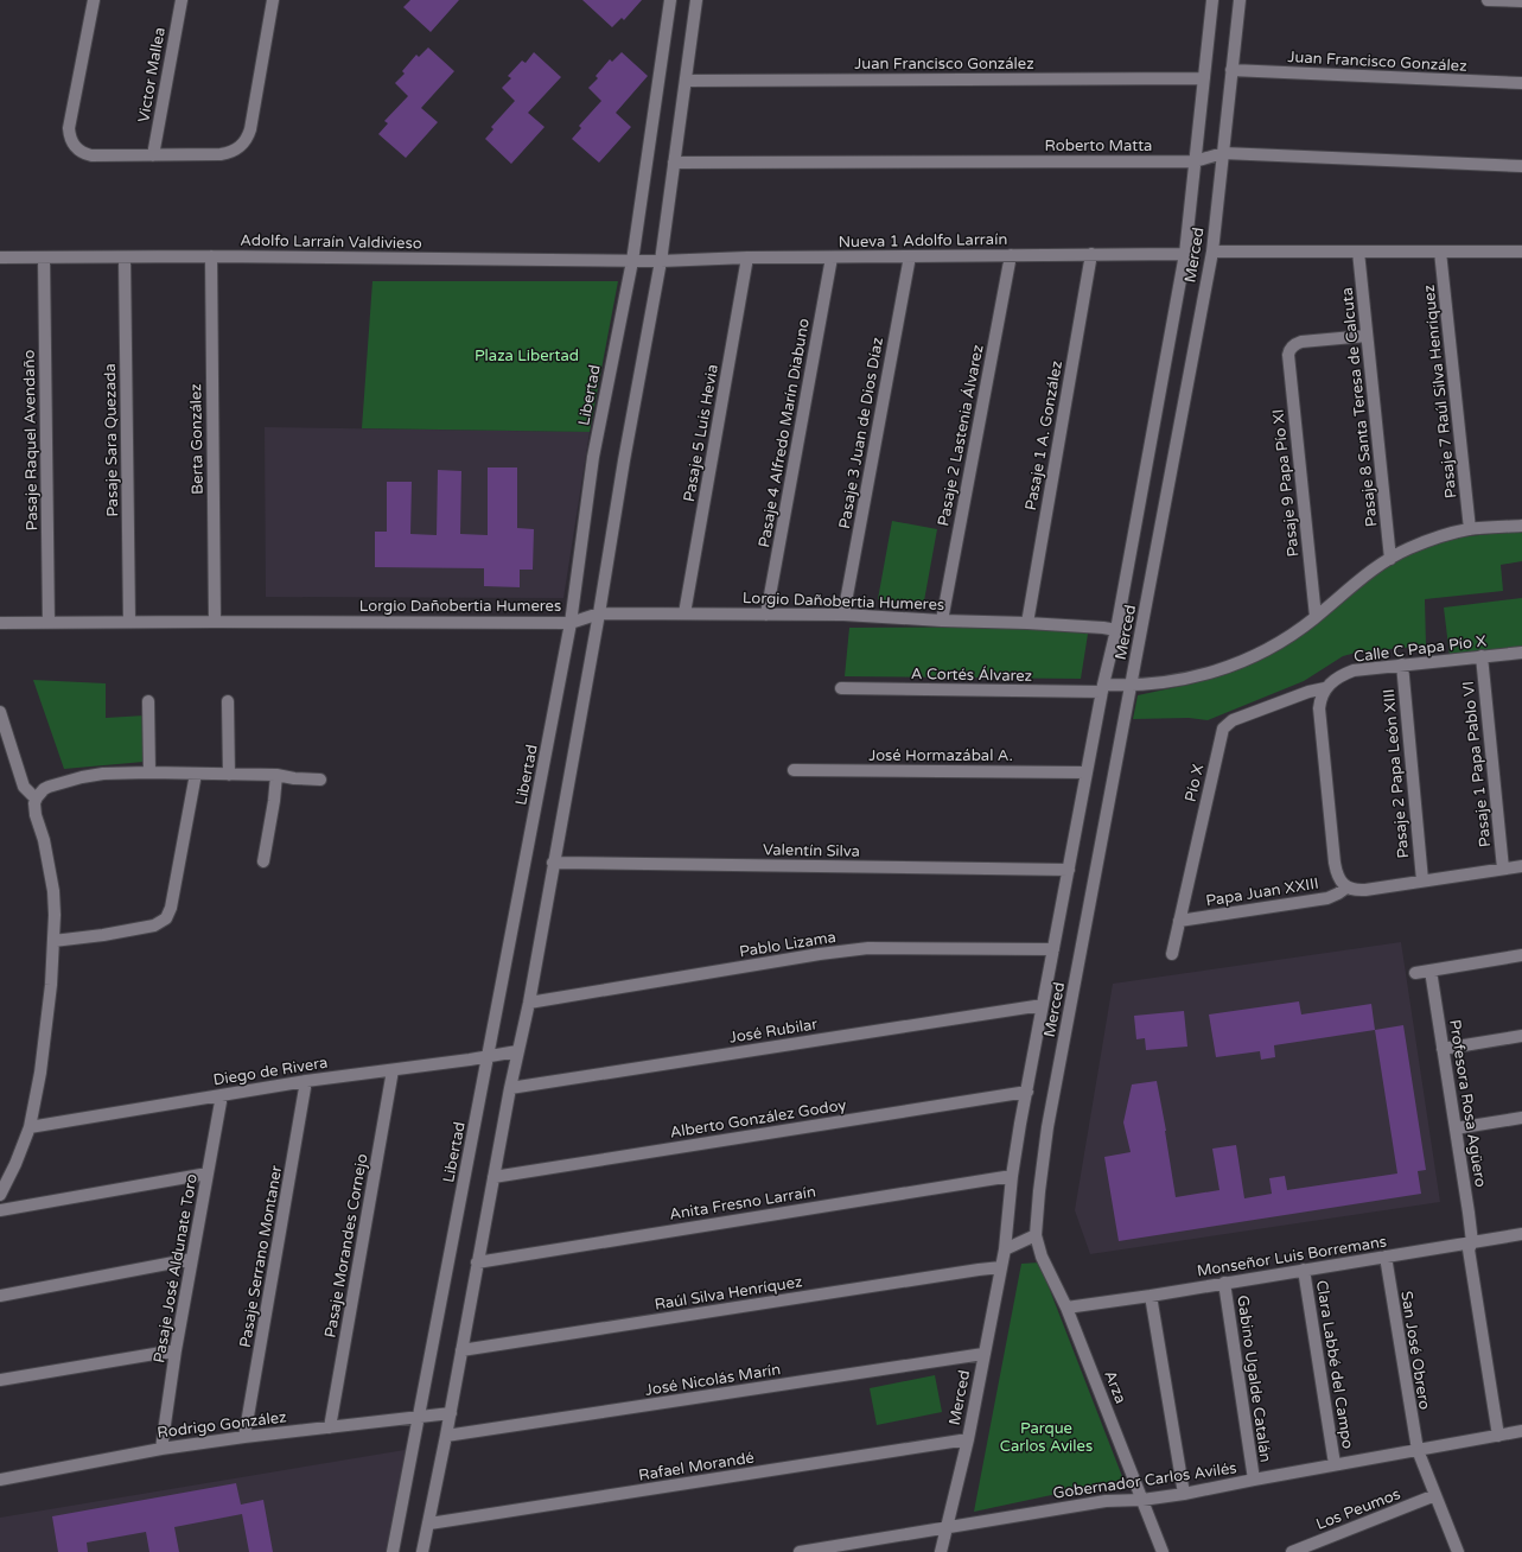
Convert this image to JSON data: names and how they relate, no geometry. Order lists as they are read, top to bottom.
{
  "streets": {
    "street": [
      "Juan Francisco González",
      "Victor Mallea",
      "Roberto Matta",
      "Nueva 1 Adolfo Larraín",
      "Adolfo Larraín Valdivieso",
      "Merced",
      "Pasaje 7 Raúl Silva Henríquez",
      "Libertad",
      "Pasaje 8 Santa Teresa de Calcuta",
      "Pasaje 5 Luis Hevia",
      "Pasaje 4 Alfredo Marín Diabuno",
      "Pasaje 3 Juan de Dios Díaz",
      "Pasaje 2 Lastenia Álvarez",
      "Pasaje 1 A. González",
      "Berta González",
      "Pasaje Raquel Avendaño",
      "Pasaje Sara Quezada",
      "Pasaje 9 Papa Pío XI",
      "Lorgio Dañobertia Humeres",
      "Calle C Papa Pío X",
      "A Cortés Álvarez",
      "José Hormazábal A.",
      "Pasaje 1 Papa Pablo VI",
      "Pasaje 2 Papa León XIII",
      "Pío X",
      "Valentín Silva",
      "Papa Juan XXIII",
      "Pablo Lizama",
      "José Rubilar",
      "Diego de Rivera",
      "Profesora Rosa Agüero",
      "Alberto González Godoy",
      "Anita Fresno Larraín",
      "Pasaje Morandes Cornejo",
      "Pasaje Serrano Montaner",
      "Monseñor Luis Borremans",
      "Pasaje José Aldunate Toro",
      "Raúl Silva Henríquez",
      "San José Obrero",
      "Clara Labbé del Campo",
      "Gabino Ugalde Catalán",
      "José Nicolás Marín",
      "Arza",
      "Rodrigo González",
      "Rafael Morandé",
      "Gobernador Carlos Avilés",
      "Los Peumos"
    ]
  },
  "crossings": [
    ["Juan Francisco González", "Merced"],
    ["Roberto Matta", "Merced"],
    ["Nueva 1 Adolfo Larraín", "Adolfo Larraín Valdivieso"],
    ["Nueva 1 Adolfo Larraín", "Merced"],
    ["Nueva 1 Adolfo Larraín", "Pasaje 5 Luis Hevia"],
    ["Nueva 1 Adolfo Larraín", "Pasaje 4 Alfredo Marín Diabuno"],
    ["Nueva 1 Adolfo Larraín", "Pasaje 3 Juan de Dios Díaz"],
    ["Nueva 1 Adolfo Larraín", "Pasaje 2 Lastenia Álvarez"],
    ["Nueva 1 Adolfo Larraín", "Pasaje 1 A. González"],
    ["Adolfo Larraín Valdivieso", "Libertad"],
    ["Adolfo Larraín Valdivieso", "Berta González"],
    ["Adolfo Larraín Valdivieso", "Pasaje Raquel Avendaño"],
    ["Adolfo Larraín Valdivieso", "Pasaje Sara Quezada"],
    ["Merced", "Lorgio Dañobertia Humeres"],
    ["Merced", "A Cortés Álvarez"],
    ["Merced", "José Hormazábal A."],
    ["Merced", "Valentín Silva"],
    ["Merced", "Pablo Lizama"],
    ["Merced", "José Rubilar"],
    ["Merced", "Alberto González Godoy"],
    ["Merced", "Anita Fresno Larraín"],
    ["Merced", "Raúl Silva Henríquez"],
    ["Merced", "José Nicolás Marín"],
    ["Merced", "Arza"],
    ["Merced", "Rafael Morandé"],
    ["Merced", "Gobernador Carlos Avilés"],
    ["Pasaje 7 Raúl Silva Henríquez", "A Cortés Álvarez"],
    ["Libertad", "Lorgio Dañobertia Humeres"],
    ["Libertad", "Diego de Rivera"],
    ["Libertad", "Rodrigo González"],
    ["Pasaje 8 Santa Teresa de Calcuta", "Pasaje 9 Papa Pío XI"],
    ["Pasaje 8 Santa Teresa de Calcuta", "A Cortés Álvarez"],
    ["Pasaje 5 Luis Hevia", "Lorgio Dañobertia Humeres"],
    ["Pasaje 4 Alfredo Marín Diabuno", "Lorgio Dañobertia Humeres"],
    ["Pasaje 3 Juan de Dios Díaz", "Lorgio Dañobertia Humeres"],
    ["Pasaje 2 Lastenia Álvarez", "Lorgio Dañobertia Humeres"],
    ["Pasaje 1 A. González", "Lorgio Dañobertia Humeres"],
    ["Berta González", "Lorgio Dañobertia Humeres"],
    ["Pasaje Raquel Avendaño", "Lorgio Dañobertia Humeres"],
    ["Pasaje Sara Quezada", "Lorgio Dañobertia Humeres"],
    ["Pasaje 9 Papa Pío XI", "A Cortés Álvarez"],
    ["Calle C Papa Pío X", "Pasaje 1 Papa Pablo VI"],
    ["Calle C Papa Pío X", "Pasaje 2 Papa León XIII"],
    ["Calle C Papa Pío X", "Pío X"],
    ["Pío X", "Papa Juan XXIII"],
    ["Diego de Rivera", "Pasaje Morandes Cornejo"],
    ["Diego de Rivera", "Pasaje Serrano Montaner"],
    ["Diego de Rivera", "Pasaje José Aldunate Toro"],
    ["Profesora Rosa Agüero", "Monseñor Luis Borremans"],
    ["Profesora Rosa Agüero", "Gobernador Carlos Avilés"],
    ["Pasaje Morandes Cornejo", "Rodrigo González"],
    ["Pasaje Serrano Montaner", "Rodrigo González"],
    ["Monseñor Luis Borremans", "San José Obrero"],
    ["Monseñor Luis Borremans", "Clara Labbé del Campo"],
    ["Monseñor Luis Borremans", "Gabino Ugalde Catalán"],
    ["Monseñor Luis Borremans", "Arza"],
    ["Pasaje José Aldunate Toro", "Rodrigo González"],
    ["San José Obrero", "Gobernador Carlos Avilés"],
    ["San José Obrero", "Los Peumos"],
    ["Clara Labbé del Campo", "Gobernador Carlos Avilés"],
    ["Gabino Ugalde Catalán", "Gobernador Carlos Avilés"],
    ["Arza", "Gobernador Carlos Avilés"]
  ],
  "parks": ["Plaza Libertad", "Parque Carlos Aviles"]
}
